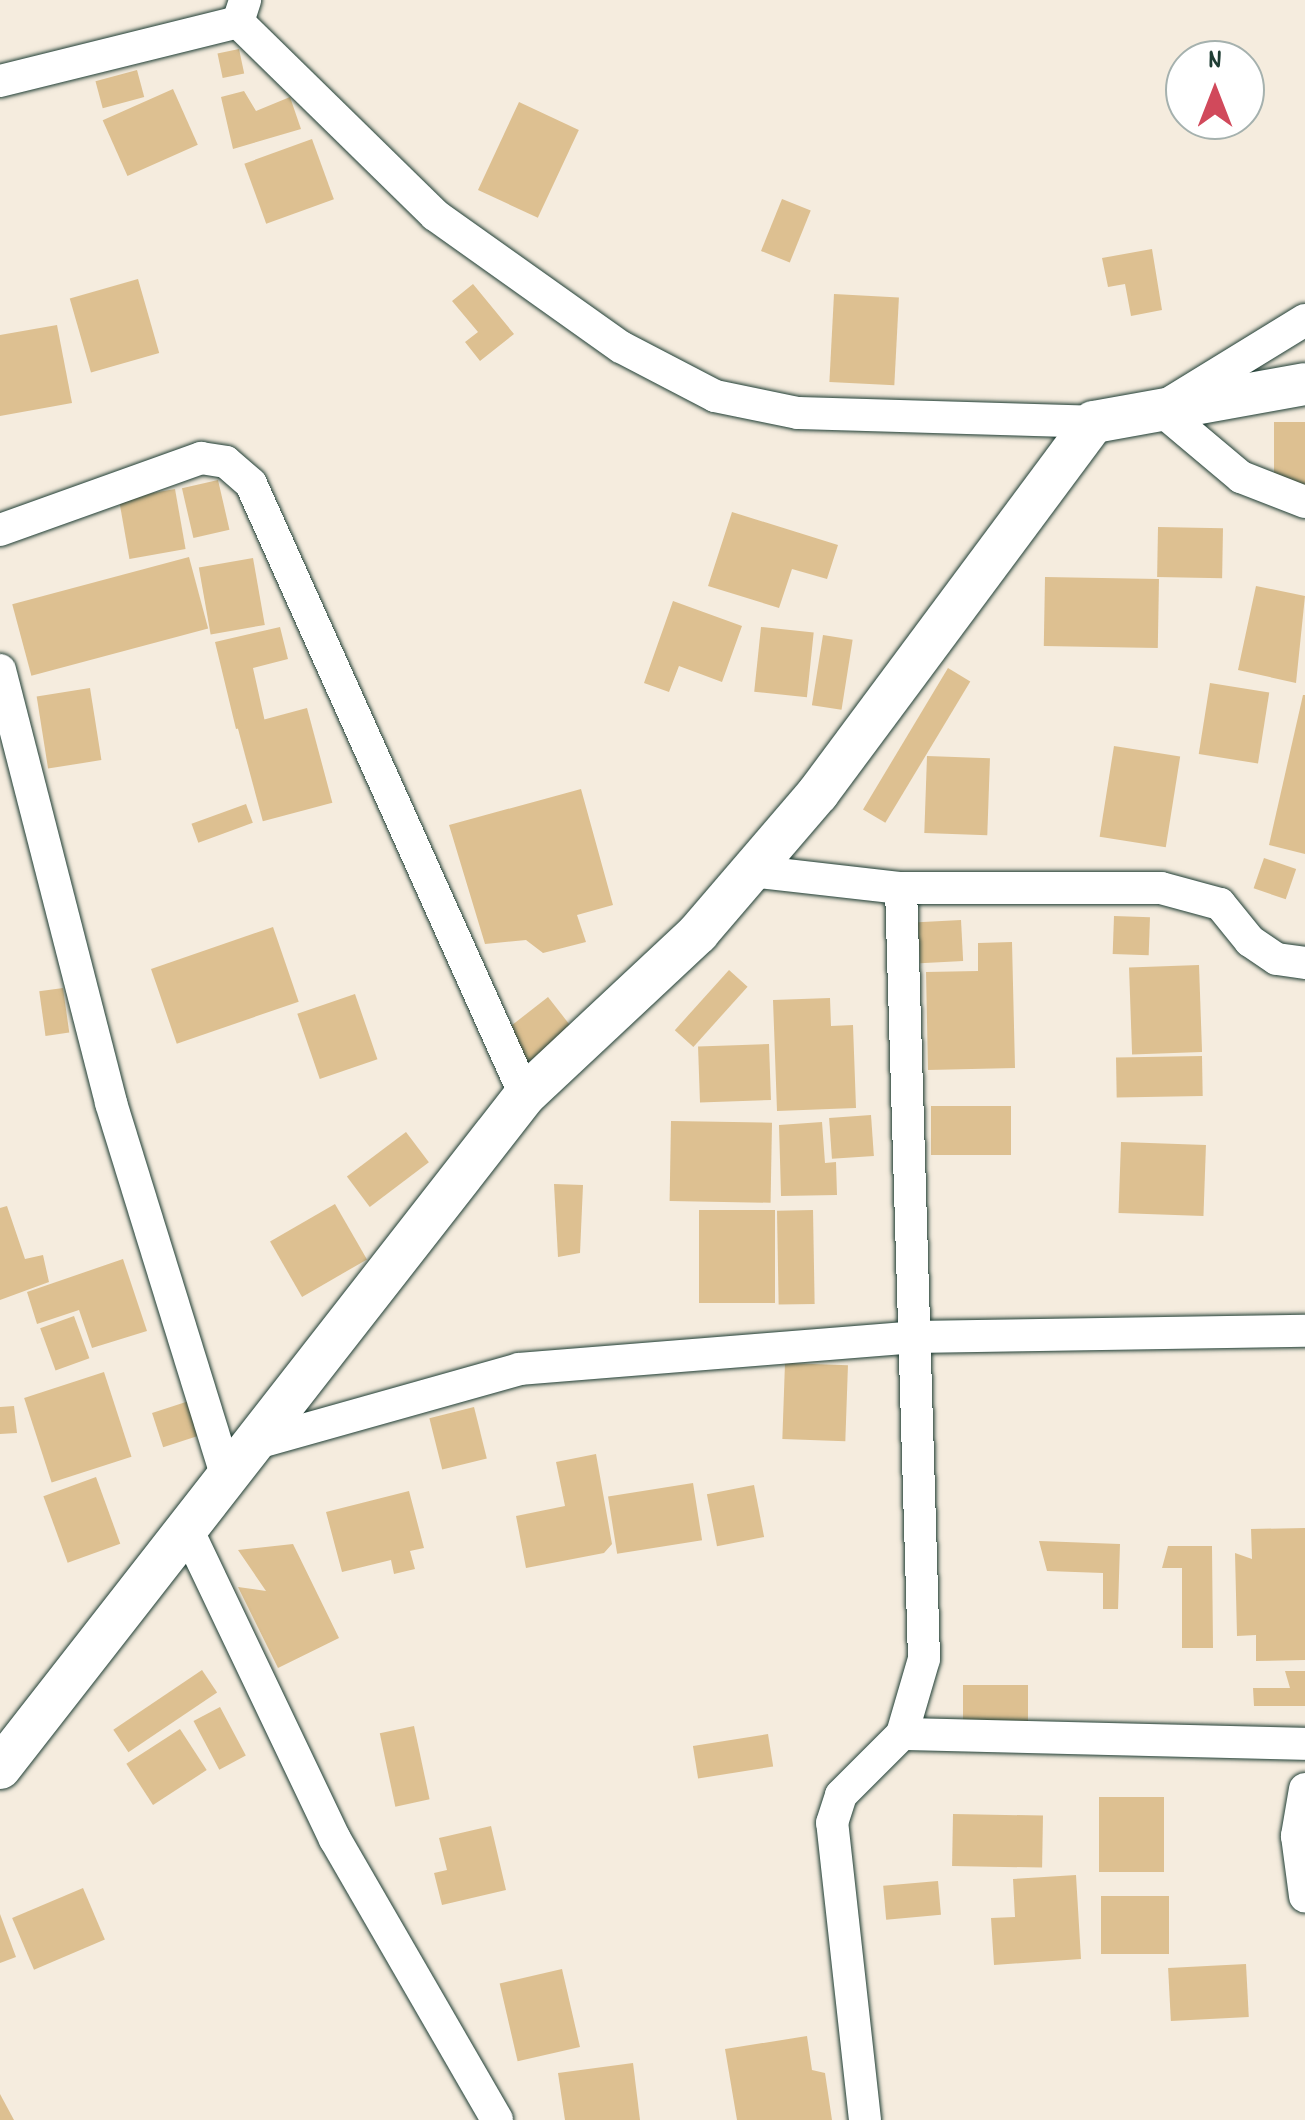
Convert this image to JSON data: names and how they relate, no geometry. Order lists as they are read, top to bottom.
{
  "north": "top"
}
